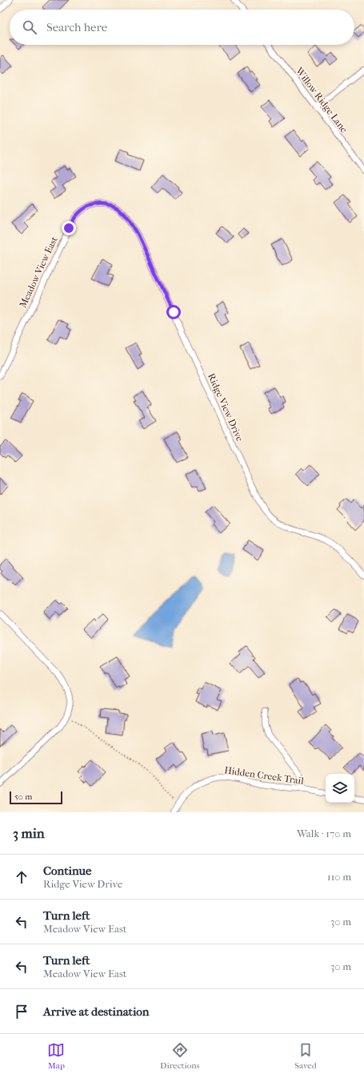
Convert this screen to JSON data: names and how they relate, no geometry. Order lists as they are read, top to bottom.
{
  "streets": {
    "street": [
      "Willow Ridge Lane",
      "Meadow View East",
      "Ridge View Drive",
      "Hidden Creek Trail"
    ]
  },
  "crossings": [
    ["Meadow View East", "Ridge View Drive"]
  ],
  "scale_bar": "50 m",
  "page": {
    "search": "Search here",
    "scale": "50 m",
    "heading": ["3 min", "Walk · 170 m"],
    "list": [
      ["Continue", "Ridge View Drive", "110 m"],
      ["Turn left", "Meadow View East", "30 m"],
      ["Turn left", "Meadow View East", "30 m"],
      "Arrive at destination"
    ],
    "nav": ["Map", "Directions", "Saved"]
  }
}
